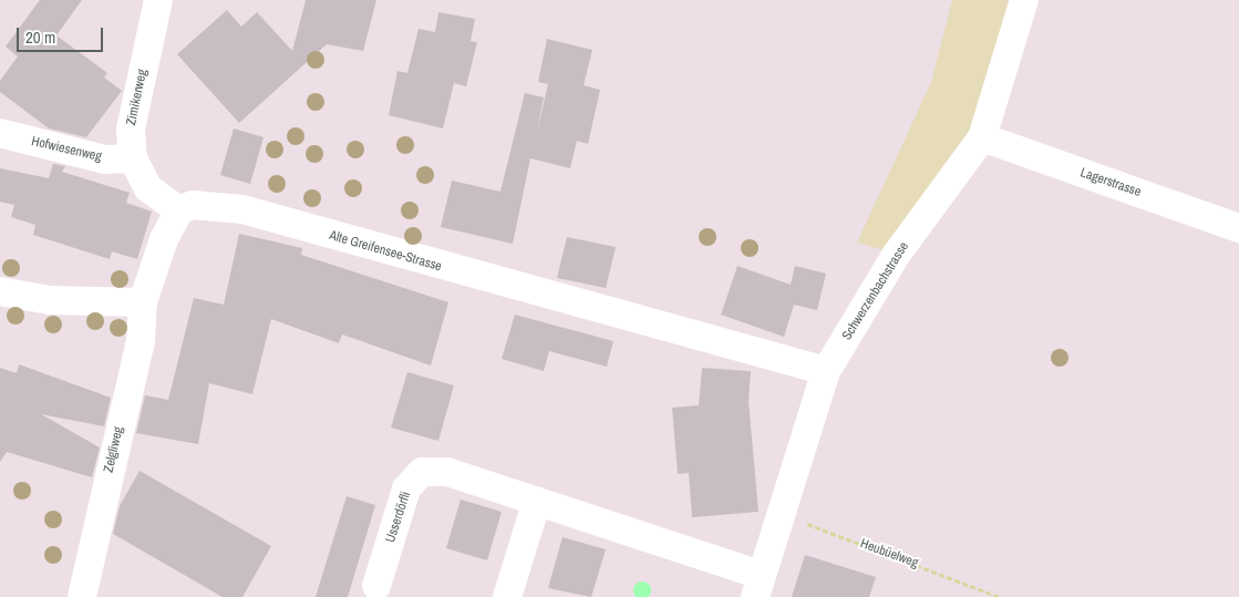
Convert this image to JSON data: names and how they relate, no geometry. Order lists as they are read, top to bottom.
{
  "streets": {
    "street": [
      "Zimikerweg",
      "Hofwiesenweg",
      "Lagerstrasse",
      "Alte Greifensee-Strasse",
      "Schwerzenbachstrasse",
      "Zelgliweg",
      "Usserdörfli"
    ],
    "path": ["Heubüelweg"]
  },
  "crossings": [
    ["Zimikerweg", "Hofwiesenweg"],
    ["Zimikerweg", "Alte Greifensee-Strasse"],
    ["Lagerstrasse", "Schwerzenbachstrasse"],
    ["Alte Greifensee-Strasse", "Schwerzenbachstrasse"],
    ["Schwerzenbachstrasse", "Usserdörfli"],
    ["Schwerzenbachstrasse", "Heubüelweg"]
  ],
  "scale_bar": "20 m"
}
